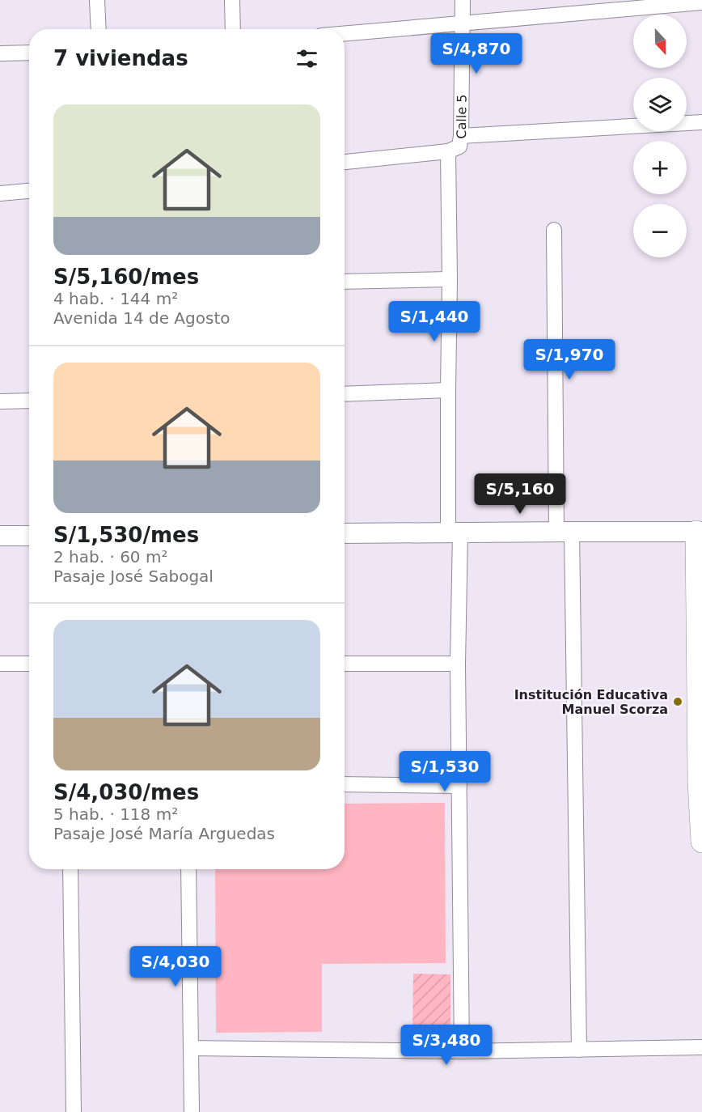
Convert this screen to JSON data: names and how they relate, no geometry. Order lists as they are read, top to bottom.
{
  "streets": {
    "street": ["Calle 5"]
  },
  "places": ["Institución Educativa Manuel Scorza"],
  "north": "bottom",
  "page": {
    "map_buttons": ["+", "−"],
    "heading": "7 viviendas",
    "price": [
      "S/4,870",
      "S/1,440",
      "S/1,970",
      "S/5,160",
      "S/1,530",
      "S/4,030",
      "S/3,480"
    ],
    "list": [
      {
        "name": "S/5,160/mes",
        "note": "4 hab. · 144 m² · Avenida 14 de Agosto"
      },
      {
        "name": "S/1,530/mes",
        "note": "2 hab. · 60 m² · Pasaje José Sabogal"
      },
      {
        "name": "S/4,030/mes",
        "note": "5 hab. · 118 m² · Pasaje José María Arguedas"
      }
    ]
  }
}
